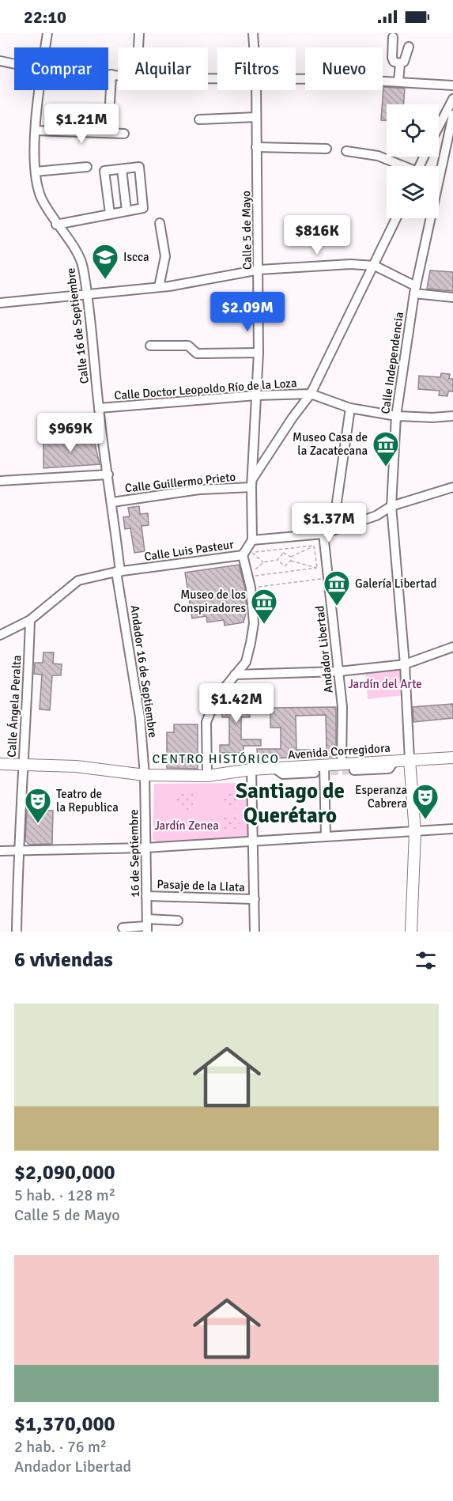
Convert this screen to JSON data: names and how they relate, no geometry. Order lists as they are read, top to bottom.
{
  "streets": {
    "main road": ["Avenida Corregidora"],
    "street": [
      "Calle 5 de Mayo",
      "Calle 16 de Septiembre",
      "Calle Independencia",
      "Calle Doctor Leopoldo Río de la Loza",
      "Calle Guillermo Prieto",
      "Calle Luis Pasteur",
      "Andador Libertad",
      "Andador 16 de Septiembre",
      "Calle Ángela Peralta",
      "16 de Septiembre",
      "Pasaje de la Llata"
    ]
  },
  "crossings": [
    ["Calle 5 de Mayo", "Calle Doctor Leopoldo Río de la Loza"],
    ["Calle 5 de Mayo", "Calle Guillermo Prieto"],
    ["Calle 5 de Mayo", "Calle Luis Pasteur"],
    ["Calle 16 de Septiembre", "Calle Doctor Leopoldo Río de la Loza"],
    ["Calle 16 de Septiembre", "Calle Guillermo Prieto"],
    ["Calle 16 de Septiembre", "Calle Luis Pasteur"],
    ["Calle 16 de Septiembre", "Andador 16 de Septiembre"],
    ["Calle Independencia", "Calle Doctor Leopoldo Río de la Loza"],
    ["Calle Independencia", "Avenida Corregidora"],
    ["Calle Luis Pasteur", "Andador 16 de Septiembre"],
    ["Calle Luis Pasteur", "Calle Ángela Peralta"],
    ["Andador Libertad", "Avenida Corregidora"],
    ["Andador 16 de Septiembre", "Avenida Corregidora"],
    ["Andador 16 de Septiembre", "16 de Septiembre"],
    ["Calle Ángela Peralta", "Avenida Corregidora"],
    ["Avenida Corregidora", "16 de Septiembre"],
    ["16 de Septiembre", "Pasaje de la Llata"]
  ],
  "districts": ["CENTRO HISTÓRICO", "Santiago de Querétaro"],
  "parks": ["Jardín del Arte", "Jardín Zenea"],
  "places": {
    "school or university": ["Iscca"],
    "museum": ["Museo Casa de la Zacatecana", "Galería Libertad", "Museo de los Conspiradores"],
    "theatre": ["Esperanza Cabrera", "Teatro de la Republica"]
  },
  "page": {
    "status": "22:10",
    "chip": [
      "Comprar",
      "Alquilar",
      "Filtros",
      "Nuevo"
    ],
    "price": [
      "$1.21M",
      "$816K",
      "$2.09M",
      "$969K",
      "$1.37M",
      "$1.42M"
    ],
    "heading": "6 viviendas",
    "list": [
      {
        "name": "$2,090,000",
        "note": "5 hab. · 128 m² · Calle 5 de Mayo"
      },
      {
        "name": "$1,370,000",
        "note": "2 hab. · 76 m² · Andador Libertad"
      }
    ]
  }
}
